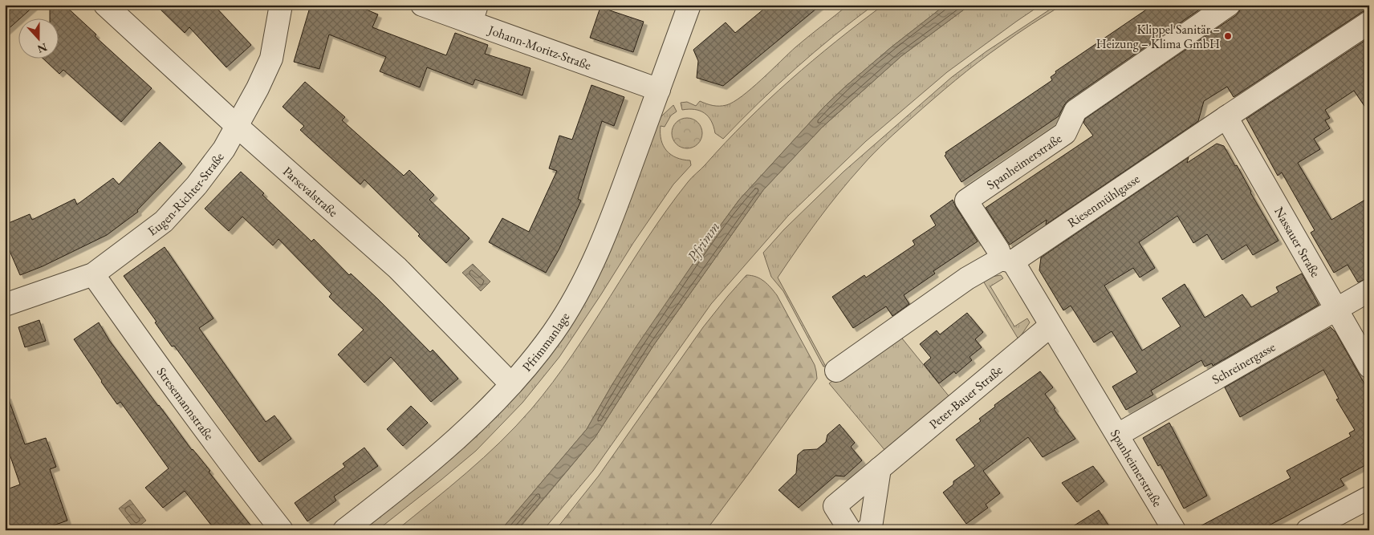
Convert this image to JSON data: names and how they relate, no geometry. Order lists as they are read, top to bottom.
{
  "streets": {
    "street": [
      "Johann-Moritz-Straße",
      "Spanheimerstraße",
      "Parsevalstraße",
      "Eugen-Richter-Straße",
      "Riesenmühlgasse",
      "Nassauer Straße",
      "Pfrimmanlage",
      "Schreinergasse",
      "Peter-Bauer Straße",
      "Stresemannstraße"
    ]
  },
  "crossings": [
    ["Johann-Moritz-Straße", "Pfrimmanlage"],
    ["Spanheimerstraße", "Riesenmühlgasse"],
    ["Spanheimerstraße", "Schreinergasse"],
    ["Spanheimerstraße", "Peter-Bauer Straße"],
    ["Parsevalstraße", "Eugen-Richter-Straße"],
    ["Parsevalstraße", "Pfrimmanlage"],
    ["Eugen-Richter-Straße", "Stresemannstraße"],
    ["Riesenmühlgasse", "Nassauer Straße"],
    ["Nassauer Straße", "Schreinergasse"]
  ],
  "water": ["Pfrimm"],
  "places": ["Klippel Sanitär – Heizung – Klima GmbH"],
  "north": "bottom"
}
